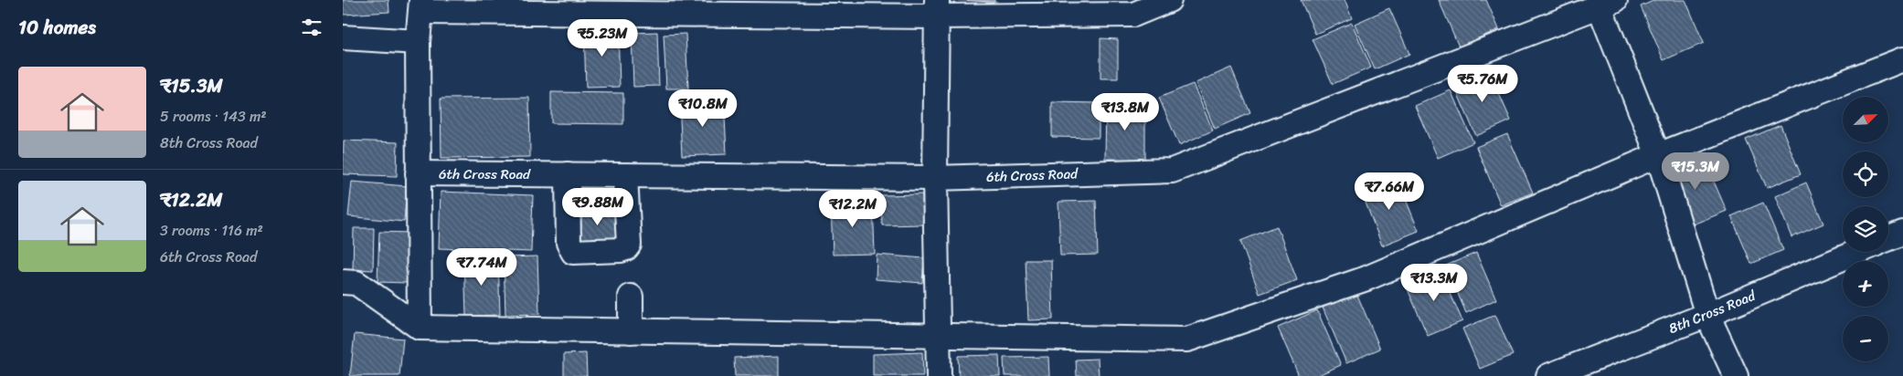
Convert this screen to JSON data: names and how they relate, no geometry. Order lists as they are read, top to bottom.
{
  "streets": {
    "street": ["6th Cross Road", "8th Cross Road"]
  },
  "north": "top right",
  "page": {
    "heading": "10 homes",
    "price": [
      "₹5.23M",
      "₹5.76M",
      "₹10.8M",
      "₹13.8M",
      "₹15.3M",
      "₹7.66M",
      "₹9.88M",
      "₹12.2M",
      "₹7.74M",
      "₹13.3M"
    ],
    "list": [
      {
        "name": "₹15.3M",
        "note": "5 rooms · 143 m² · 8th Cross Road"
      },
      {
        "name": "₹12.2M",
        "note": "3 rooms · 116 m² · 6th Cross Road"
      }
    ],
    "map_buttons": ["+", "−"]
  }
}
